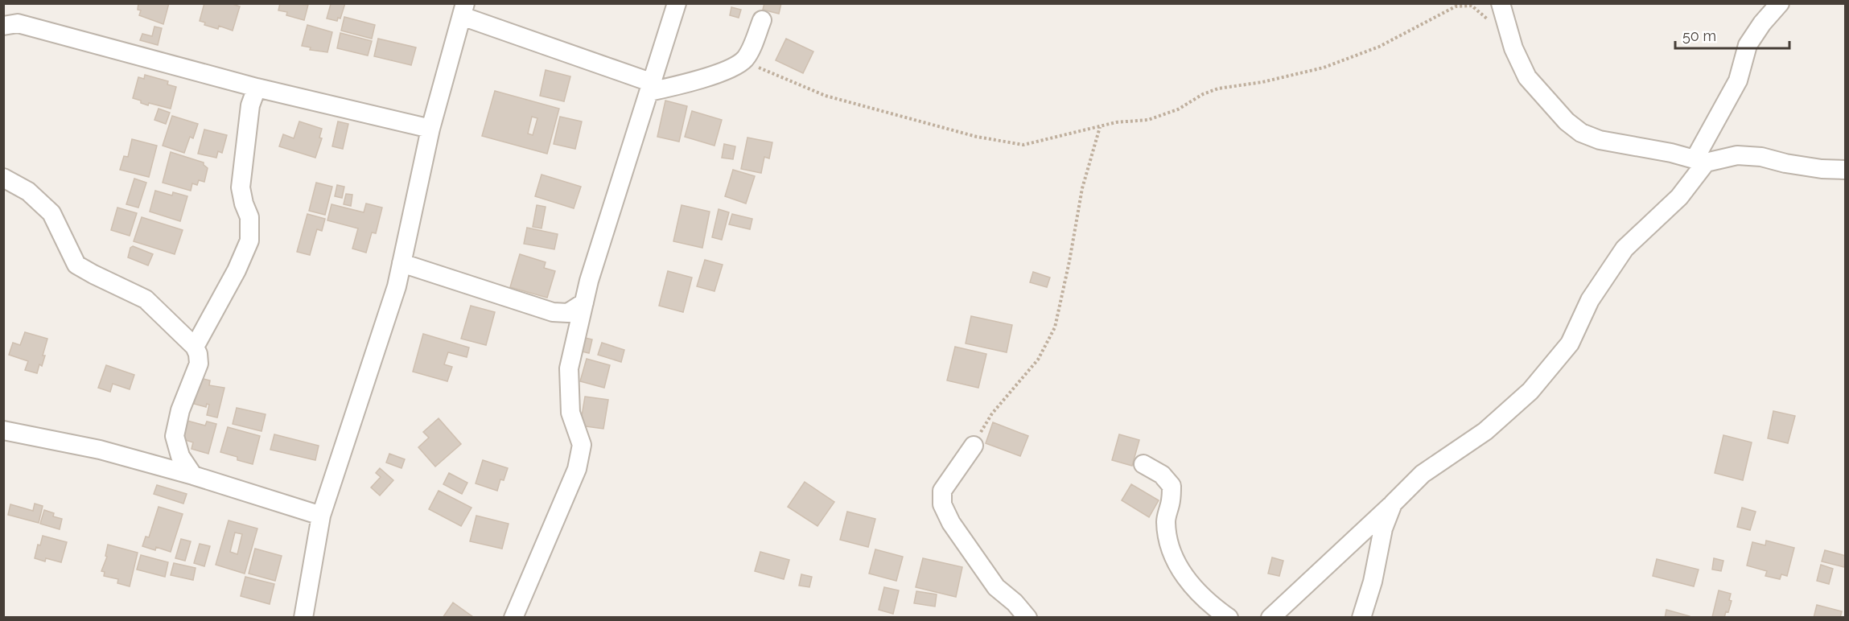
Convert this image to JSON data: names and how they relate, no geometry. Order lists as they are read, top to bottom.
{
  "scale_bar": "50 m"
}
